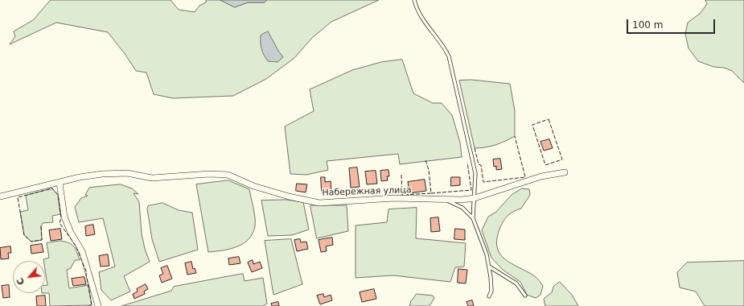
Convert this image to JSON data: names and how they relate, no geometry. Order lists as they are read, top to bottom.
{
  "streets": {
    "street": ["Набережная улица"]
  },
  "scale_bar": "100 m",
  "north": "bottom left"
}
